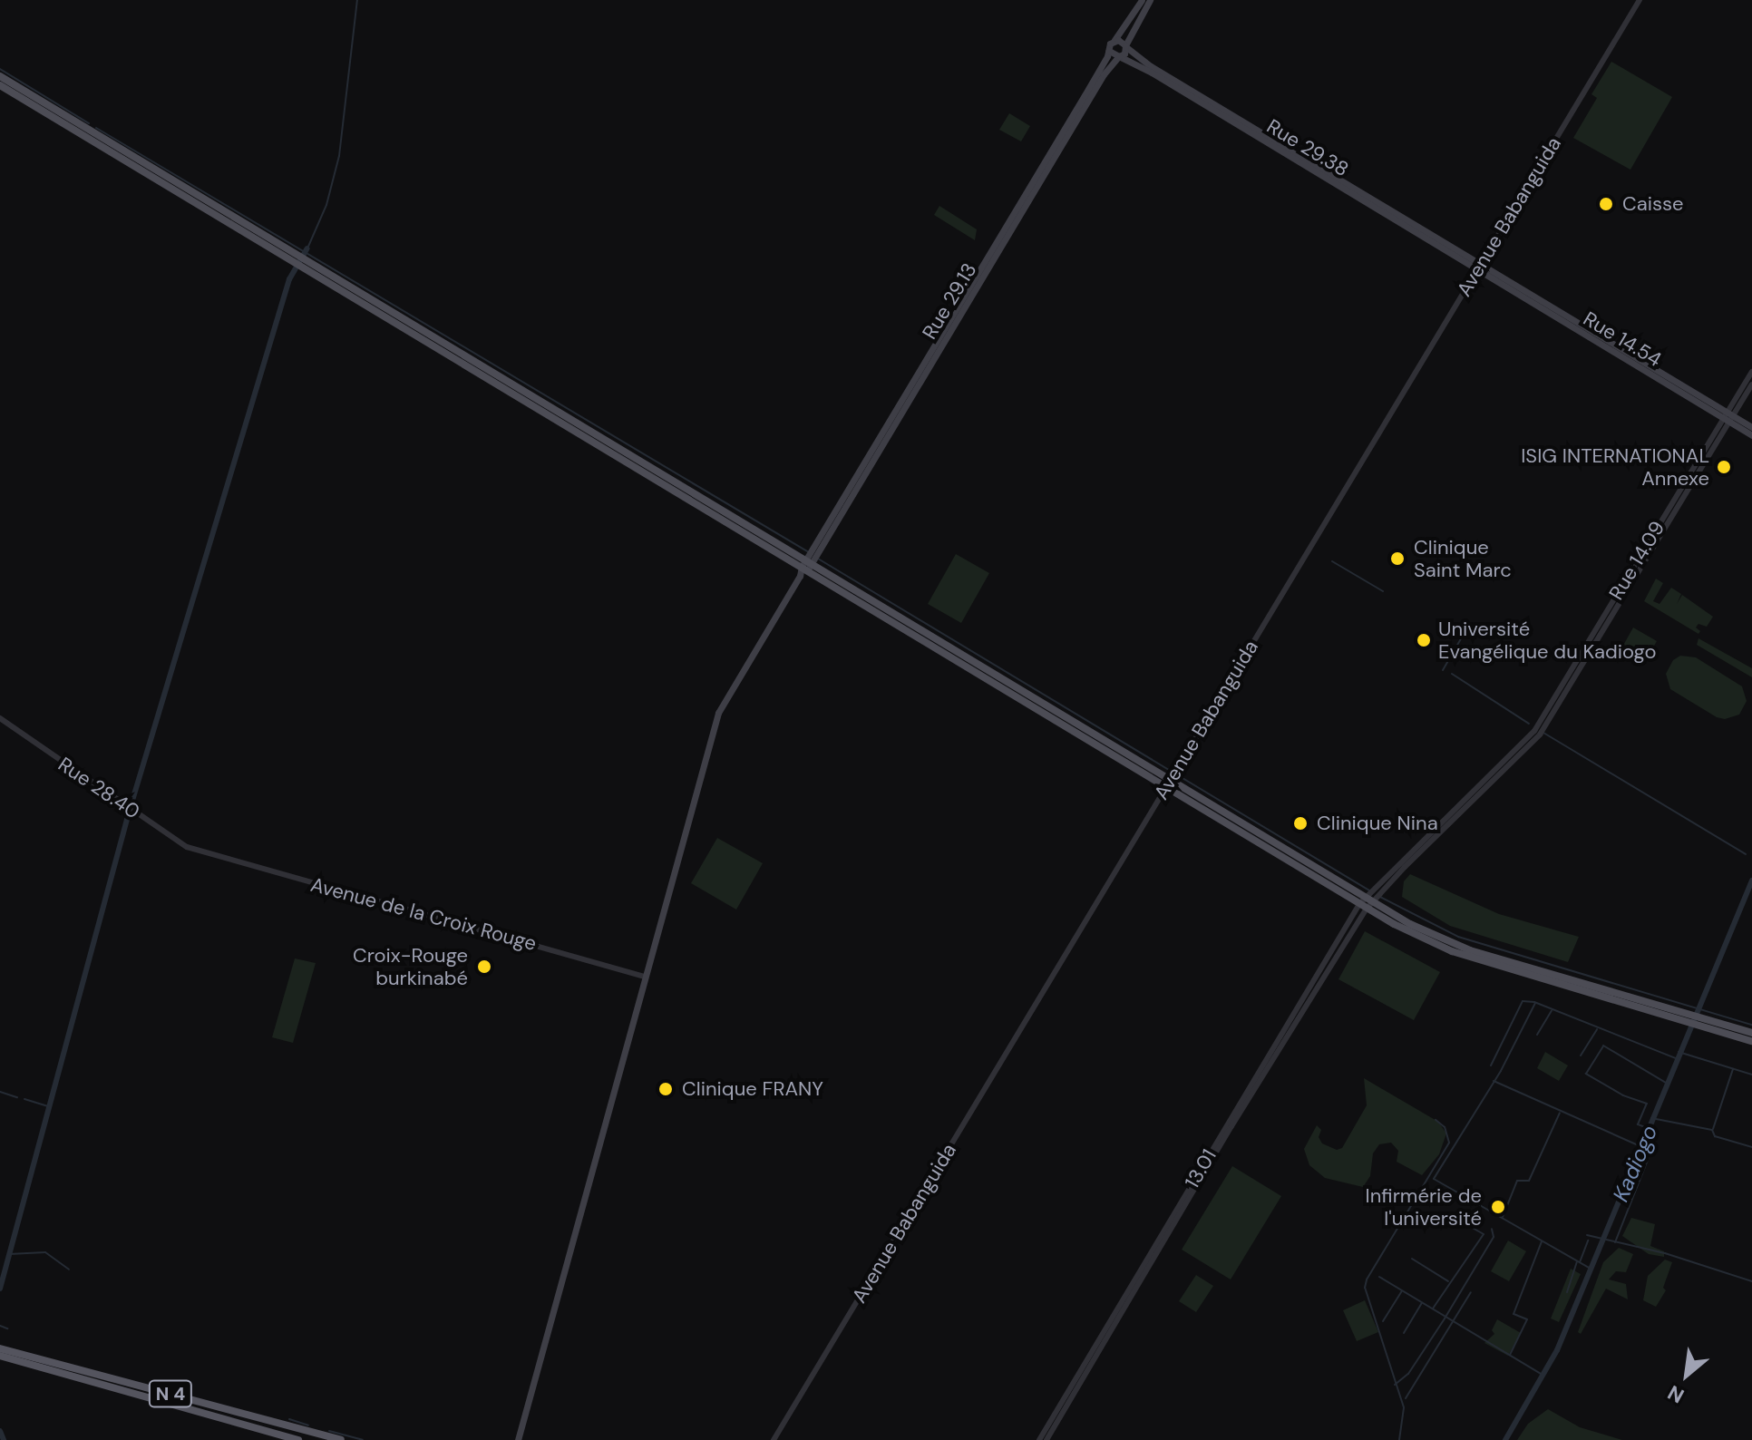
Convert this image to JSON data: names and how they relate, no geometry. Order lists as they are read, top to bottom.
{
  "streets": {
    "highway": ["N 4"],
    "main road": ["Rue 29.38", "Rue 29.13", "Rue 14.54"],
    "street": [
      "Avenue Babanguida",
      "Rue 14.09",
      "Rue 28.40",
      "Avenue de la Croix Rouge",
      "13.01"
    ]
  },
  "crossings": [
    ["Rue 29.38", "Avenue Babanguida"],
    ["Rue 29.38", "Rue 29.13"],
    ["Rue 29.38", "Rue 14.54"],
    ["Avenue Babanguida", "Rue 14.54"],
    ["Rue 14.54", "Rue 14.09"],
    ["Rue 14.09", "13.01"],
    ["Rue 28.40", "Avenue de la Croix Rouge"]
  ],
  "water": ["Kadiogo"],
  "places": [
    "Caisse",
    "ISIG INTERNATIONAL Annexe",
    "Clinique Saint Marc",
    "Université Evangélique du Kadiogo",
    "Clinique Nina",
    "Croix-Rouge burkinabé",
    "Clinique FRANY",
    "Infirmérie de l'université"
  ],
  "north": "bottom left"
}
